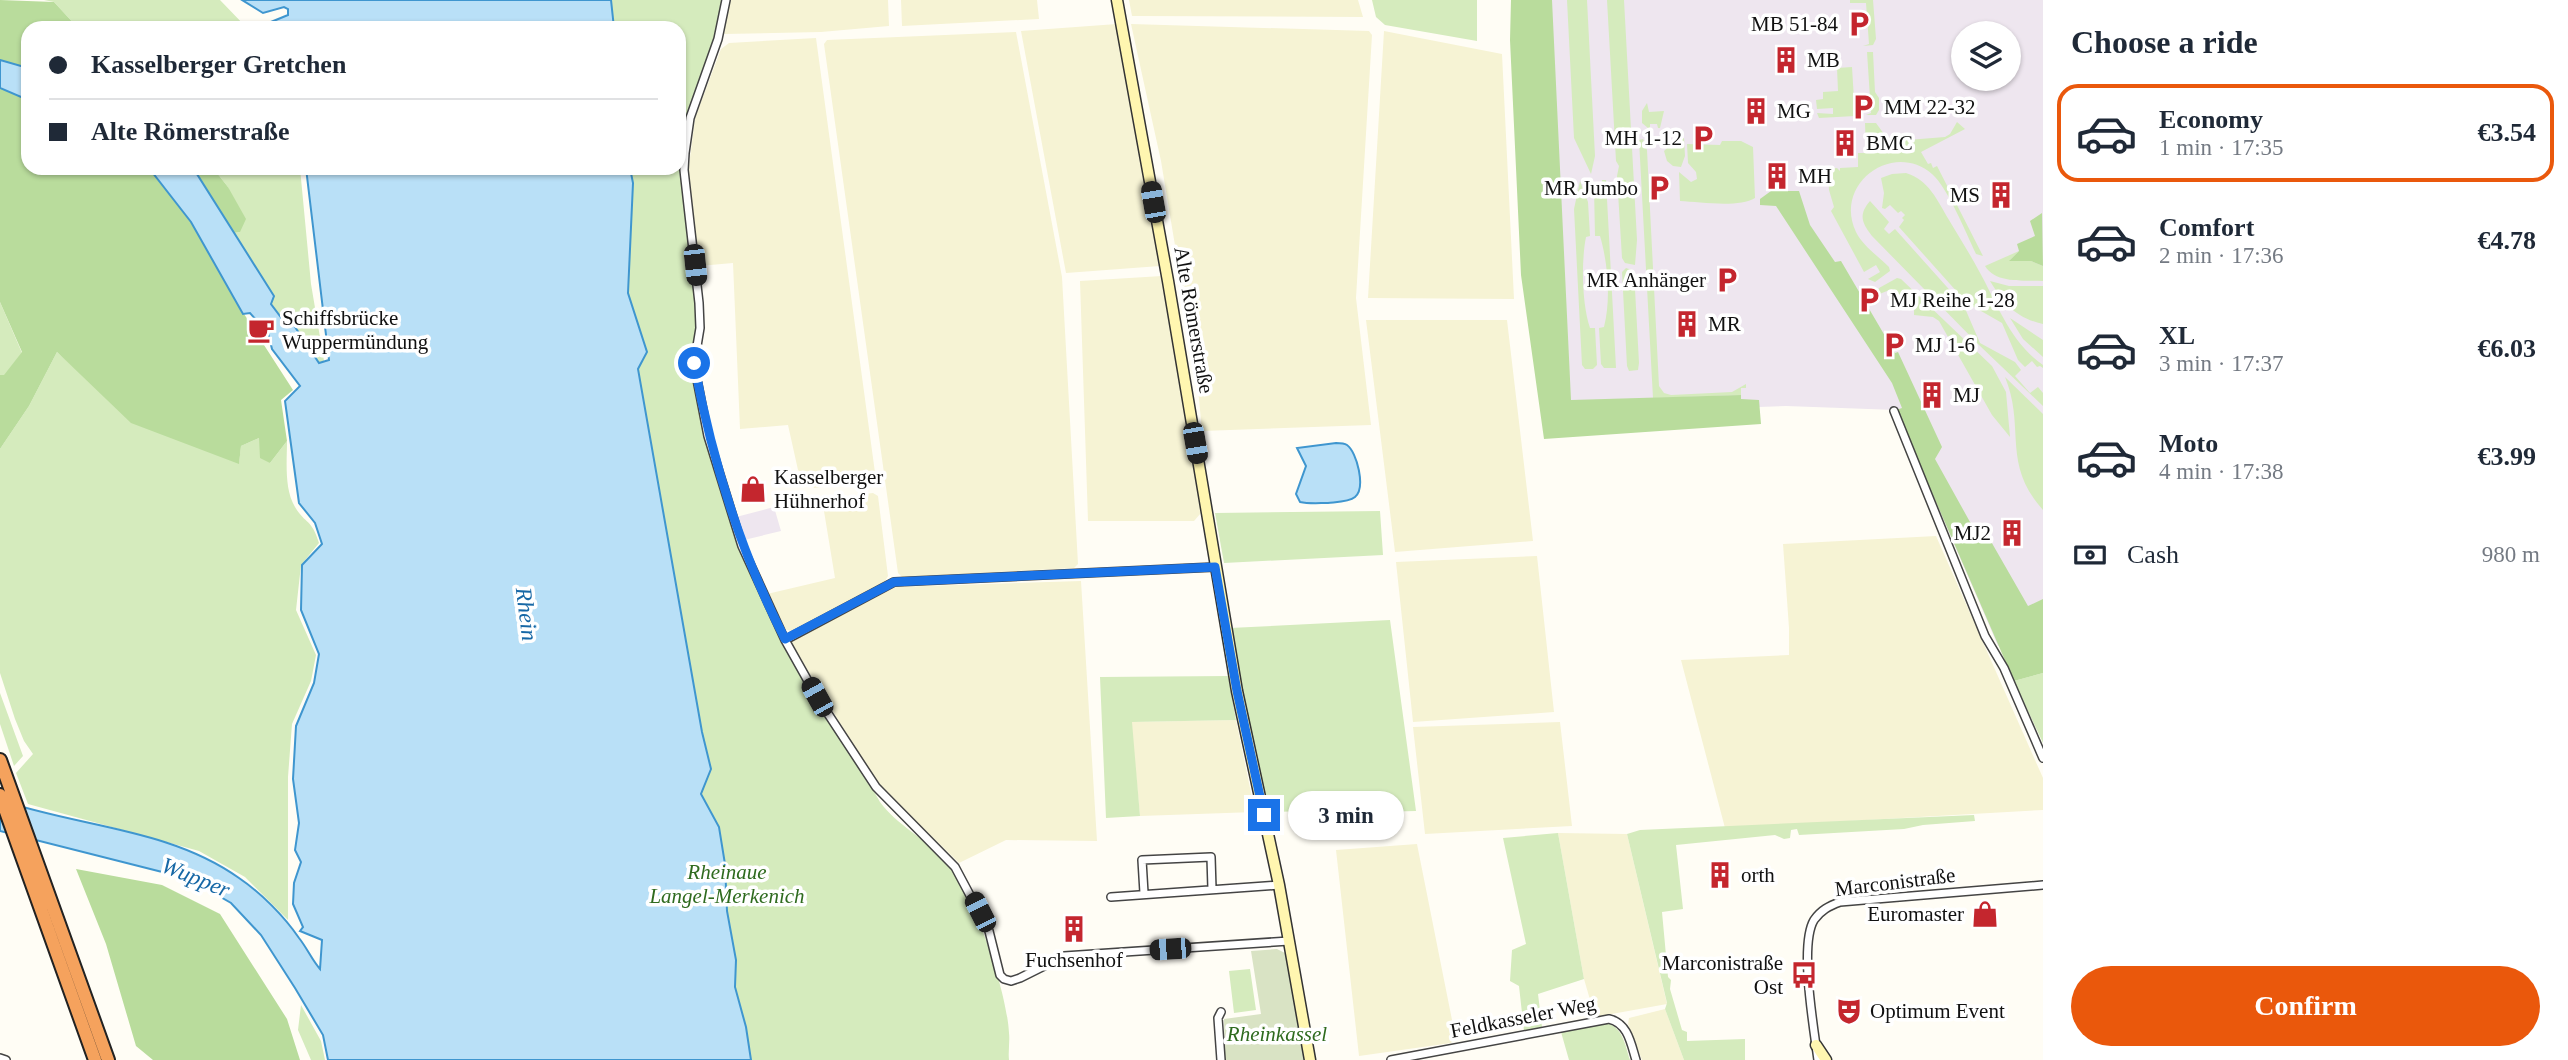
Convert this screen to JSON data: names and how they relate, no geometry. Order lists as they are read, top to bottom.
{
  "streets": {
    "street": ["Alte Römerstraße", "Marconistraße", "Feldkasseler Weg"]
  },
  "water": ["Rhein", "Wupper"],
  "parks": ["Rheinaue Langel-Merkenich", "Rheinkassel"],
  "places": {
    "parking": [
      "MB 51-84",
      "MM 22-32",
      "MH 1-12",
      "MR Jumbo",
      "MR Anhänger",
      "MJ Reihe 1-28",
      "MJ 1-6"
    ],
    "building": [
      "MB",
      "MG",
      "BMC",
      "MH",
      "MS",
      "MR",
      "MJ",
      "MJ2",
      "orth",
      "Fuchsenhof"
    ],
    "cafe": ["Schiffsbrücke Wuppermündung"],
    "shop": ["Kasselberger Hühnerhof", "Euromaster"],
    "bus stop": ["Marconistraße Ost"],
    "theatre": ["Optimum Event"]
  },
  "page": {
    "heading": "Choose a ride",
    "banner": ["Kasselberger Gretchen", "Alte Römerstraße"],
    "list": [
      {
        "name": "Economy",
        "note": "1 min · 17:35",
        "value": "€3.54"
      },
      {
        "name": "Comfort",
        "note": "2 min · 17:36",
        "value": "€4.78"
      },
      {
        "name": "XL",
        "note": "3 min · 17:37",
        "value": "€6.03"
      },
      {
        "name": "Moto",
        "note": "4 min · 17:38",
        "value": "€3.99"
      }
    ],
    "pay": ["Cash", "980 m"],
    "bubble": "3 min",
    "buttons": "Confirm"
  }
}
